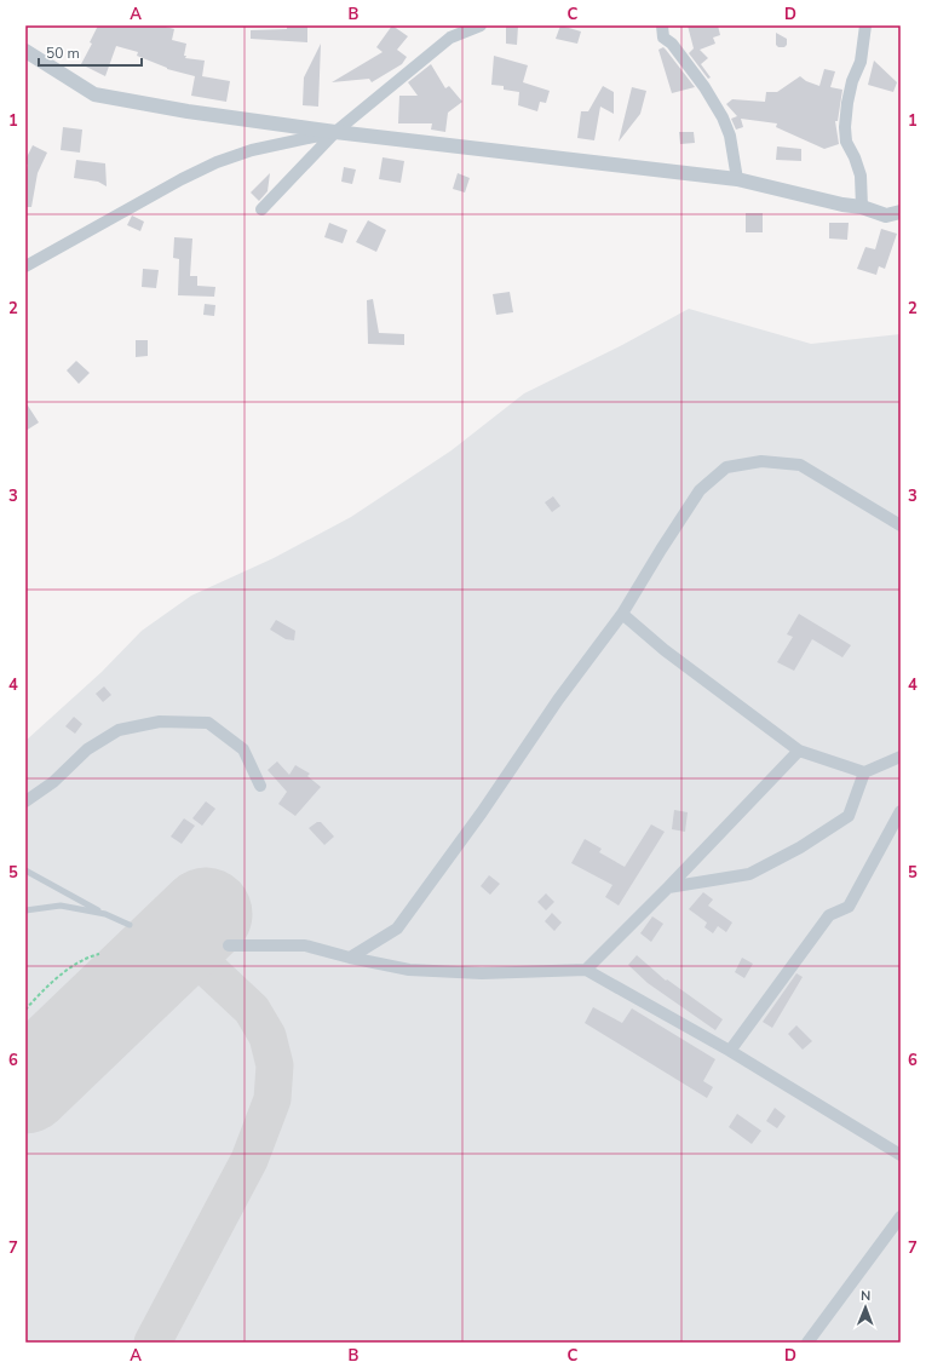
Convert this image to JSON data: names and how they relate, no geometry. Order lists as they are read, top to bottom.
{
  "scale_bar": "50 m",
  "north": "top",
  "grid": {
    "columns": [
      "A",
      "B",
      "C",
      "D"
    ],
    "rows": [
      "1",
      "2",
      "3",
      "4",
      "5",
      "6",
      "7"
    ]
  }
}
